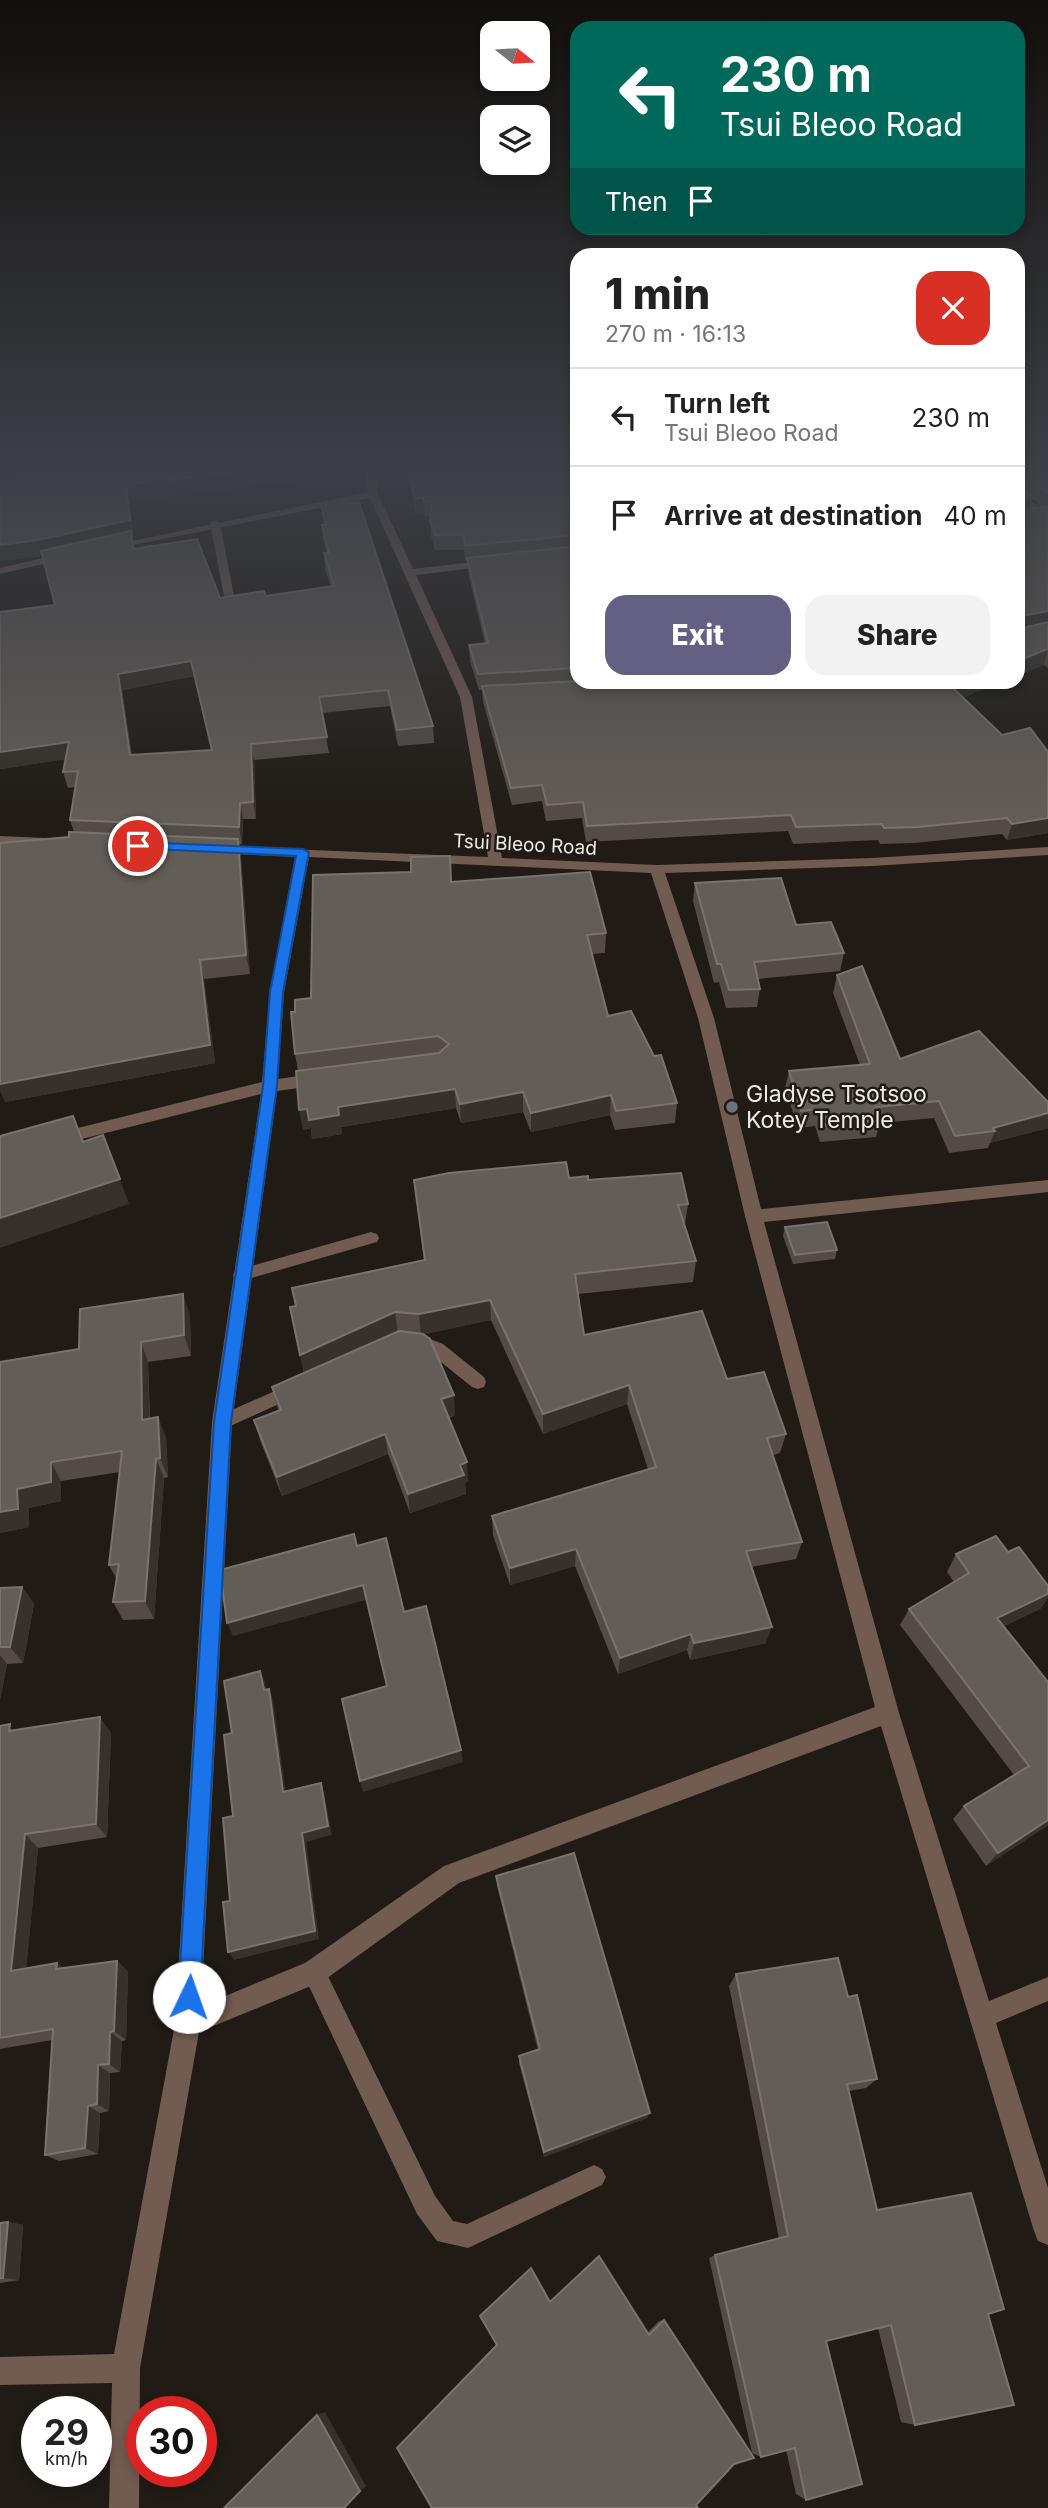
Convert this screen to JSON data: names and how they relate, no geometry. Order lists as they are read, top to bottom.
{
  "streets": {
    "street": ["Tsui Bleoo Road"]
  },
  "places": ["Gladyse Tsotsoo Kotey Temple"],
  "north": "right",
  "page": {
    "turn": ["230 m", "Tsui Bleoo Road"],
    "then": "Then",
    "heading": ["1 min", "270 m · 16:13"],
    "list": [
      {
        "name": "Turn left",
        "note": "Tsui Bleoo Road",
        "value": "230 m"
      },
      {
        "name": "Arrive at destination",
        "value": "40 m"
      }
    ],
    "buttons": ["Exit", "Share"],
    "speed": "29 km/h",
    "limit": "30"
  }
}
